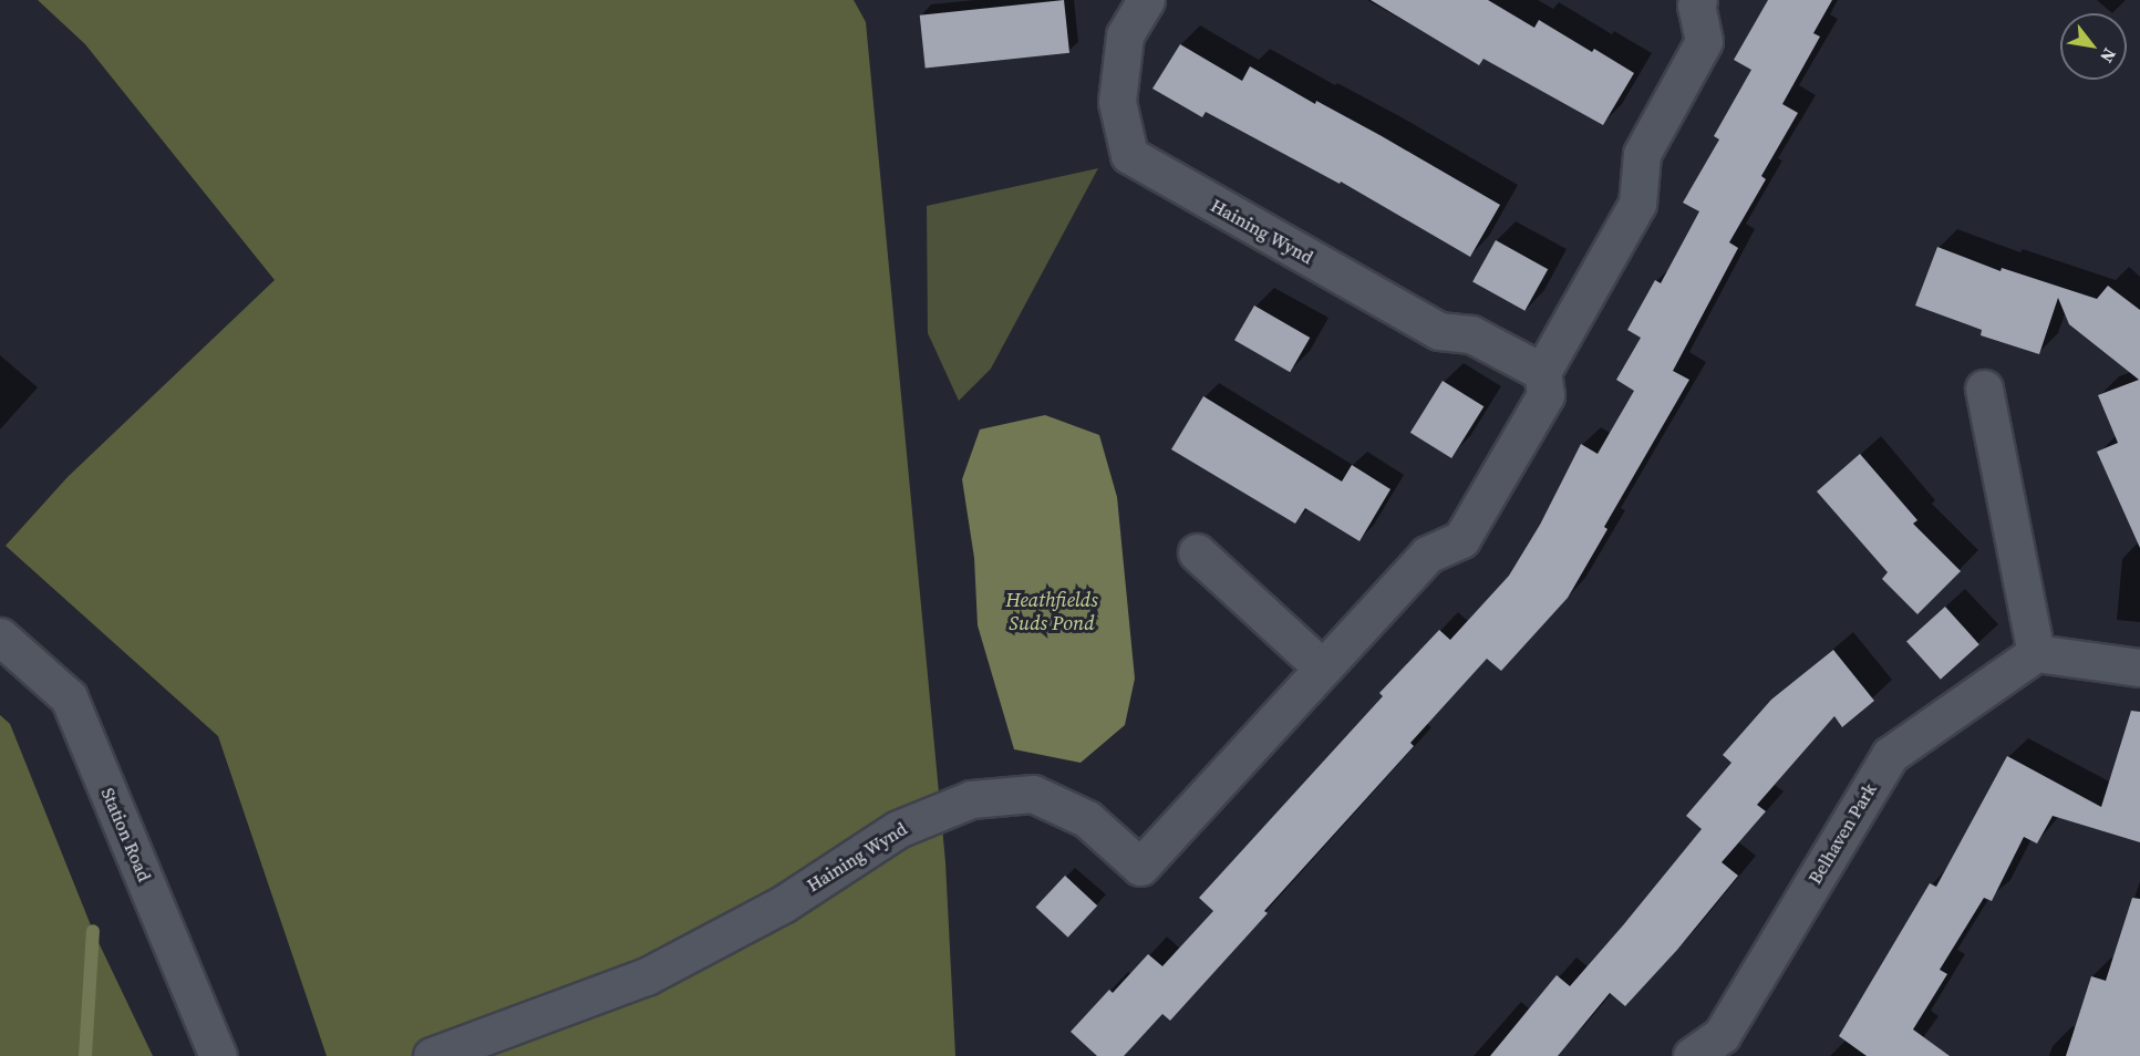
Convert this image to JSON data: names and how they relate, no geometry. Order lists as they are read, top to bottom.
{
  "streets": {
    "street": ["Haining Wynd", "Belhaven Park", "Station Road"]
  },
  "water": ["Heathfields Suds Pond"],
  "north": "bottom right"
}
